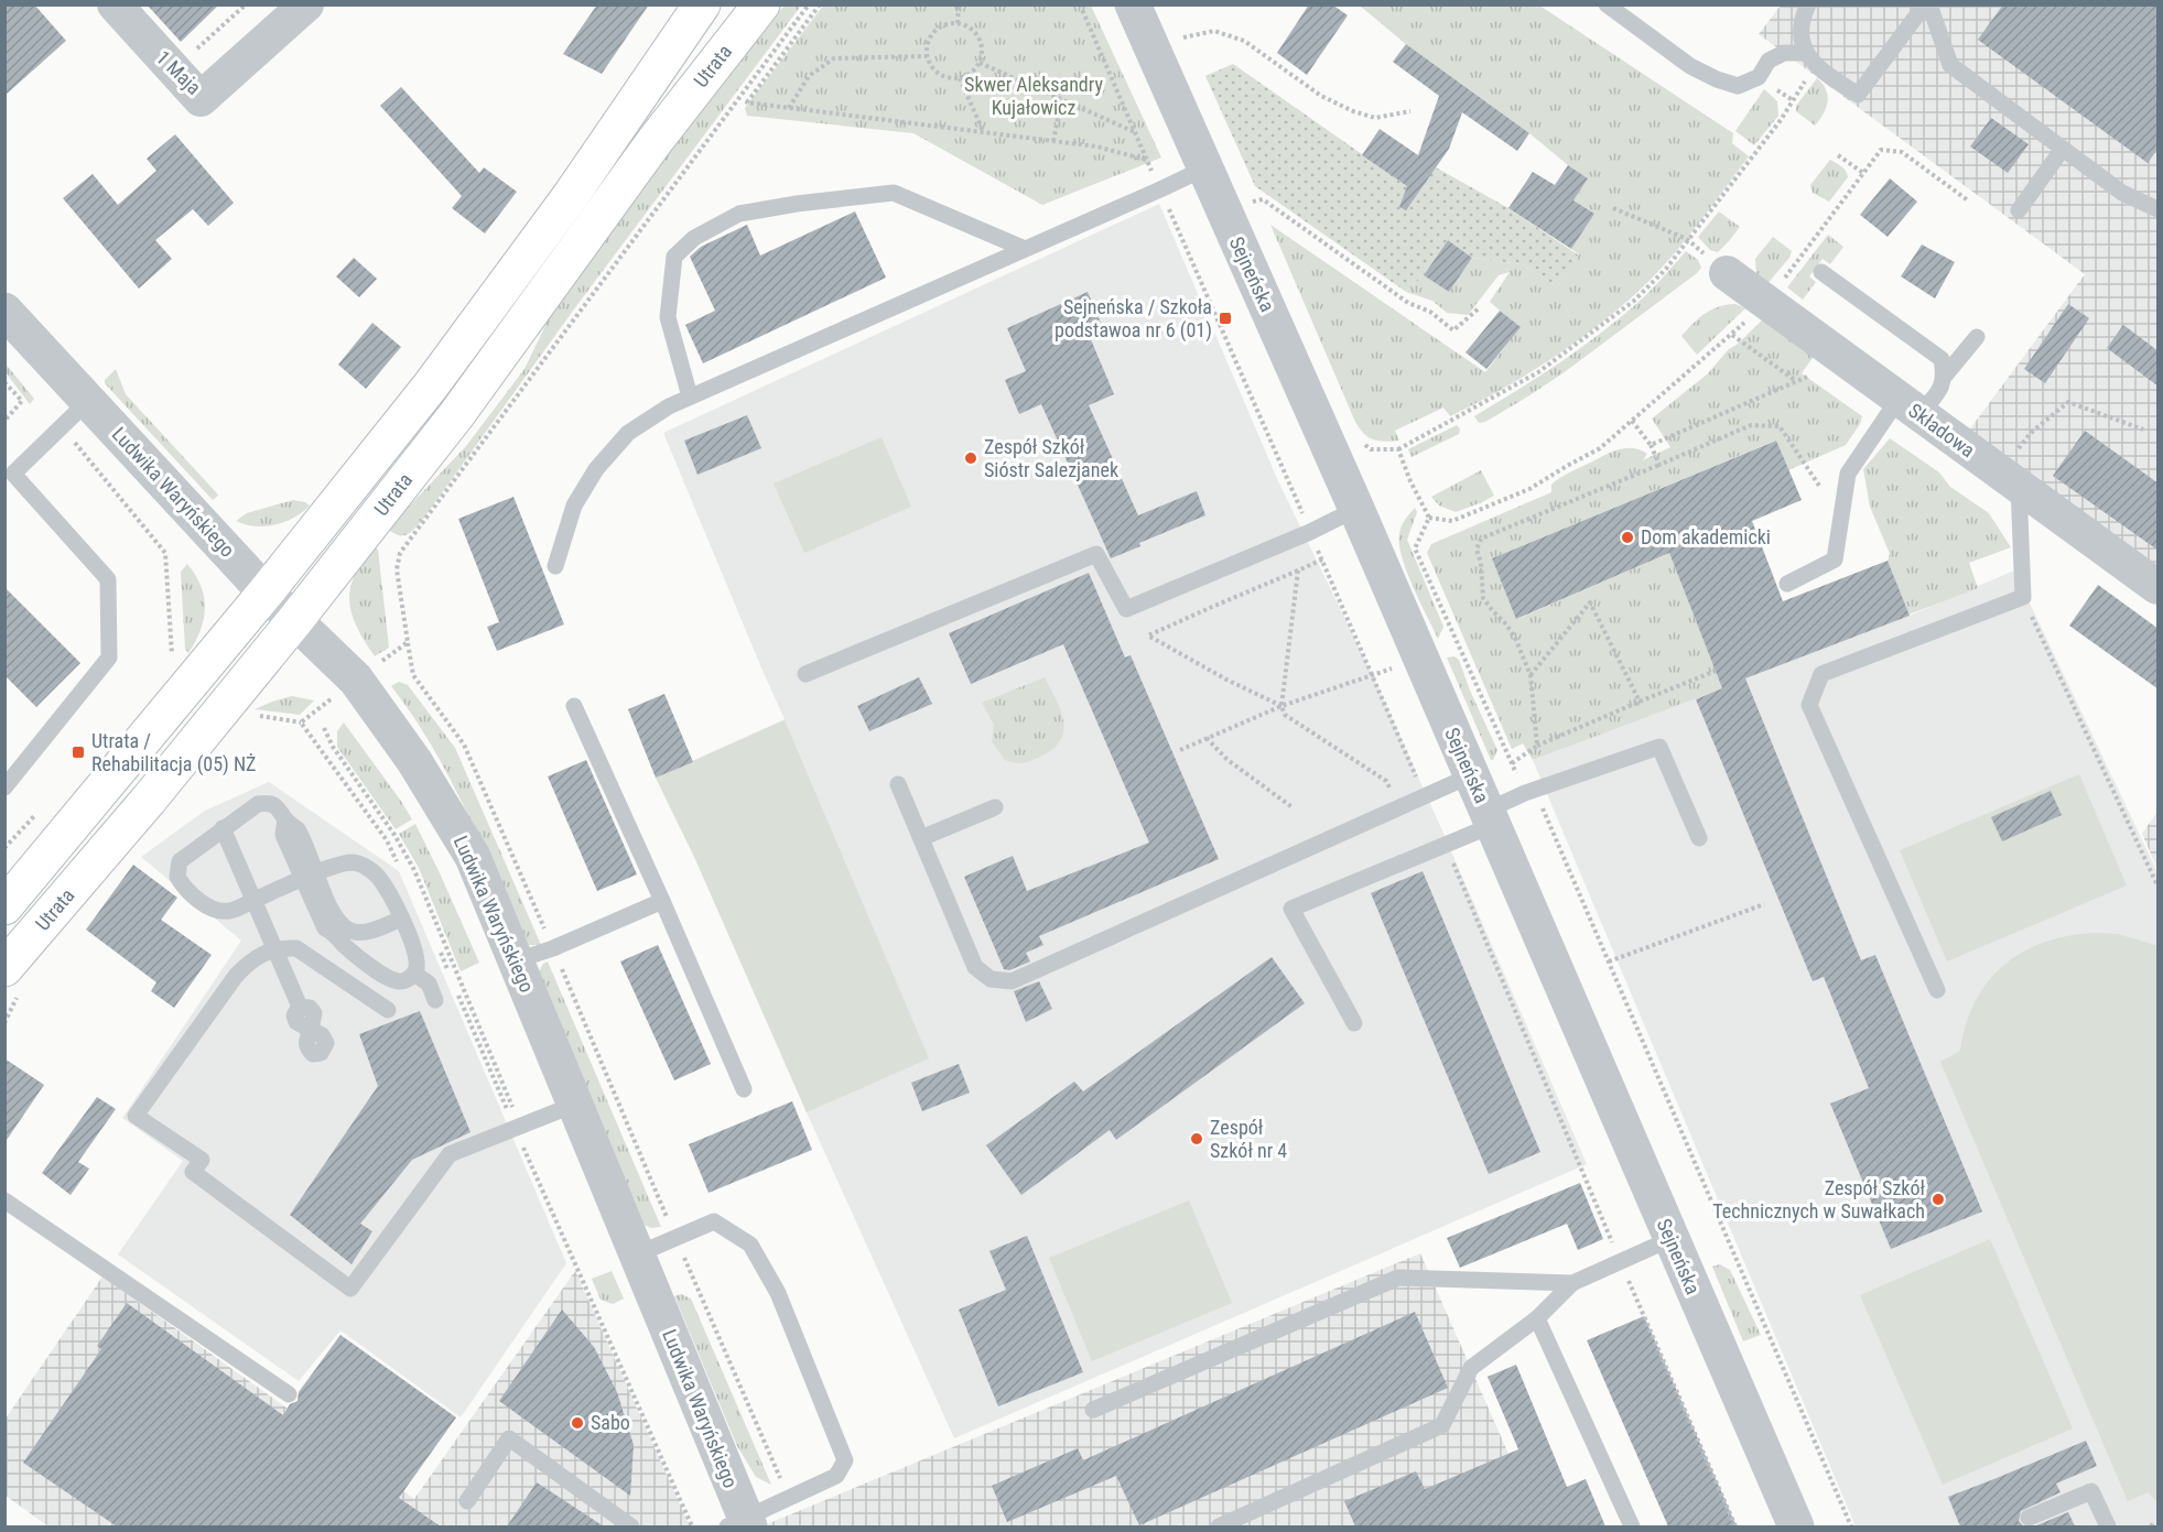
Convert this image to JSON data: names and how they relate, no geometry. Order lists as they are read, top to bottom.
{
  "streets": {
    "main road": ["Utrata"],
    "street": [
      "1 Maja",
      "Sejneńska",
      "Składowa",
      "Ludwika Waryńskiego"
    ]
  },
  "crossings": [
    ["Utrata", "Ludwika Waryńskiego"]
  ],
  "parks": ["Skwer Aleksandry Kujałowicz"],
  "places": {
    "transit": ["Sejneńska / Szkoła podstawoa nr 6 (01)", "Utrata / Rehabilitacja (05) NŻ"],
    "other": [
      "Zespół Szkół Sióstr Salezjanek",
      "Dom akademicki",
      "Zespół Szkół nr 4",
      "Zespół Szkół Technicznych w Suwałkach",
      "Sabo"
    ]
  }
}
